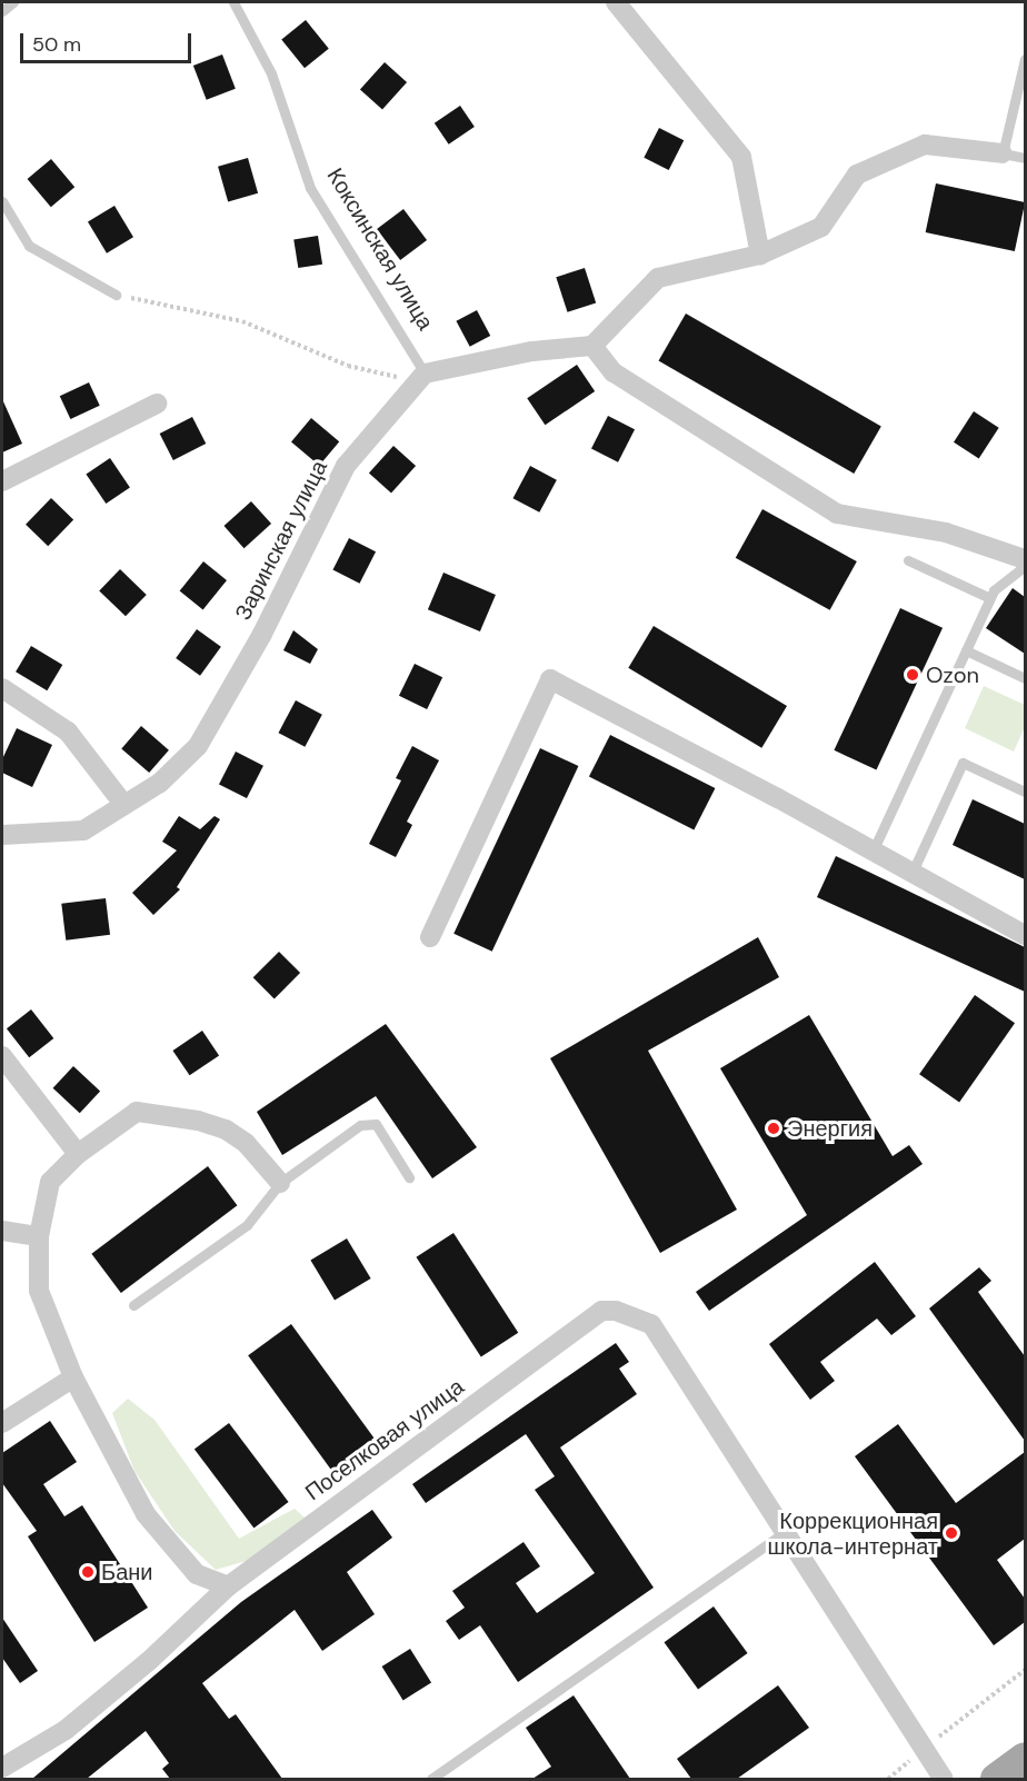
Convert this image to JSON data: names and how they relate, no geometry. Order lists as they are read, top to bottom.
{
  "streets": {
    "street": ["Заринская улица", "Поселковая улица"],
    "lane": ["Коксинская улица"]
  },
  "crossings": [
    ["Коксинская улица", "Заринская улица"]
  ],
  "places": [
    "Ozon",
    "Энергия",
    "Коррекционная школа-интернат",
    "Бани"
  ],
  "scale_bar": "50 m"
}
